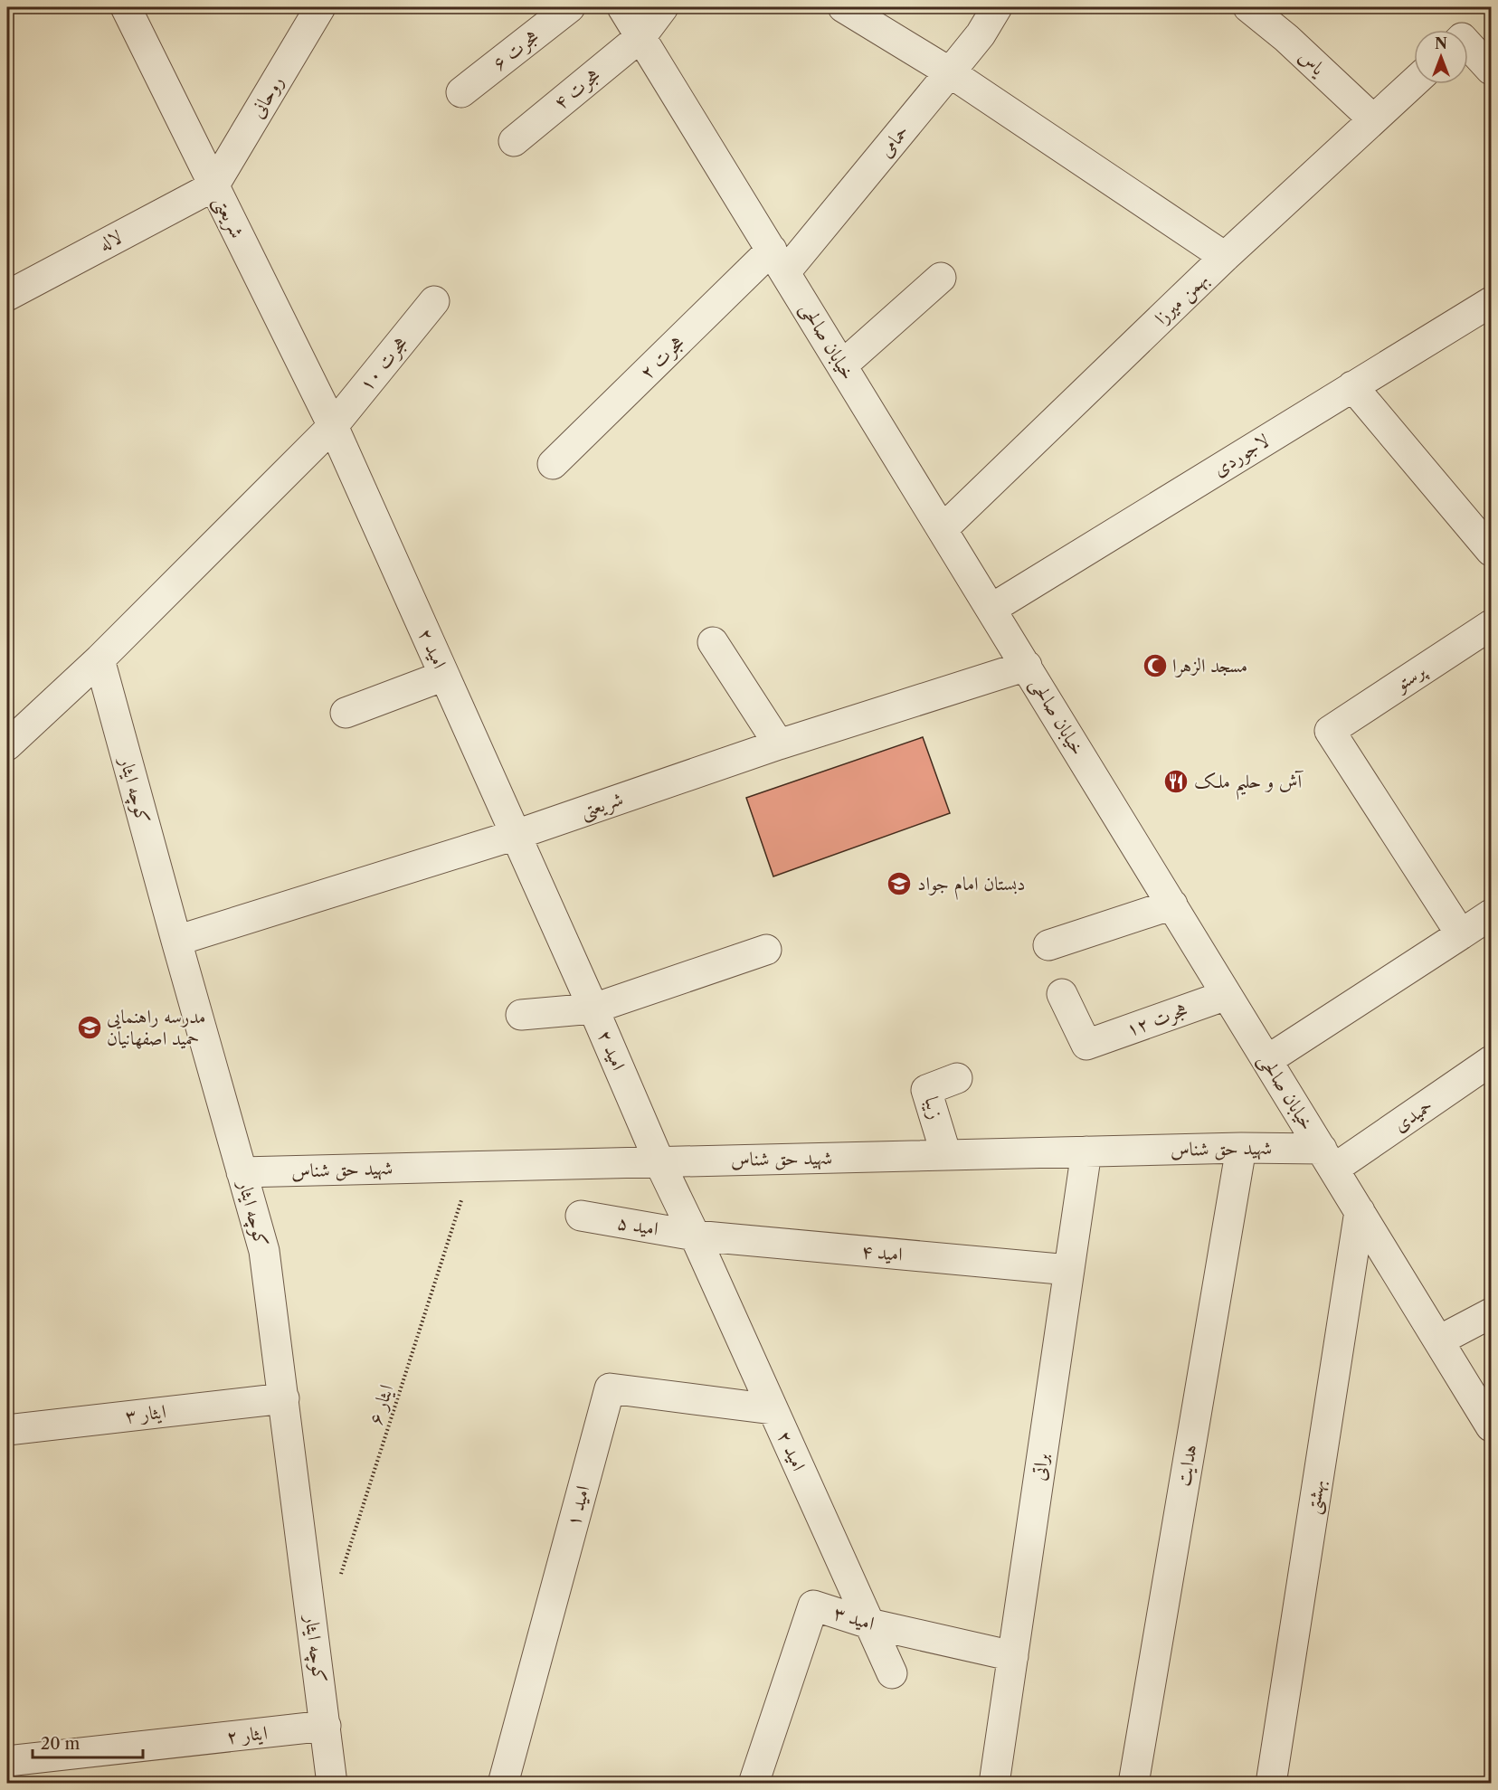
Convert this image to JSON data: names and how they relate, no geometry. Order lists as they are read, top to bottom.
{
  "streets": {
    "street": [
      "هجرت ۶",
      "یاس",
      "هجرت ۴",
      "روحانی",
      "حمامی",
      "شریعتی",
      "لاله",
      "بهمن میرزا",
      "خیابان صالحی",
      "هجرت ۲",
      "هجرت ۱۰",
      "لاجوردی",
      "امید ۲",
      "پرستو",
      "کوچه ایثار",
      "هجرت ۱۲",
      "زیبا",
      "حمیدی",
      "شهید حق شناس",
      "امید ۵",
      "امید ۴",
      "ایثار ۳",
      "هدایت",
      "براتی",
      "بهشتی",
      "امید ۱",
      "امید ۳",
      "ایثار ۲"
    ],
    "path": ["ایثار ۶"]
  },
  "crossings": [
    ["یاس", "بهمن میرزا"],
    ["هجرت ۴", "خیابان صالحی"],
    ["روحانی", "شریعتی"],
    ["روحانی", "لاله"],
    ["حمامی", "خیابان صالحی"],
    ["حمامی", "هجرت ۲"],
    ["شریعتی", "لاله"],
    ["شریعتی", "خیابان صالحی"],
    ["شریعتی", "هجرت ۱۰"],
    ["شریعتی", "امید ۲"],
    ["شریعتی", "کوچه ایثار"],
    ["بهمن میرزا", "خیابان صالحی"],
    ["خیابان صالحی", "هجرت ۲"],
    ["خیابان صالحی", "لاجوردی"],
    ["خیابان صالحی", "هجرت ۱۲"],
    ["خیابان صالحی", "حمیدی"],
    ["خیابان صالحی", "شهید حق شناس"],
    ["خیابان صالحی", "بهشتی"],
    ["هجرت ۱۰", "امید ۲"],
    ["هجرت ۱۰", "کوچه ایثار"],
    ["امید ۲", "شهید حق شناس"],
    ["امید ۲", "امید ۵"],
    ["امید ۲", "امید ۴"],
    ["امید ۲", "امید ۱"],
    ["امید ۲", "امید ۳"],
    ["کوچه ایثار", "شهید حق شناس"],
    ["کوچه ایثار", "ایثار ۳"],
    ["کوچه ایثار", "ایثار ۲"],
    ["زیبا", "شهید حق شناس"],
    ["حمیدی", "شهید حق شناس"],
    ["شهید حق شناس", "ایثار ۶"],
    ["شهید حق شناس", "هدایت"],
    ["شهید حق شناس", "براتی"],
    ["امید ۵", "امید ۴"],
    ["امید ۴", "براتی"],
    ["براتی", "امید ۳"]
  ],
  "places": {
    "mosque": ["مسجد الزهرا"],
    "restaurant": ["آش و حلیم ملک"],
    "school or university": ["دبستان امام جواد", "مدرسه راهنمایی حمید اصفهانیان"]
  },
  "scale_bar": "20 m",
  "north": "top"
}
